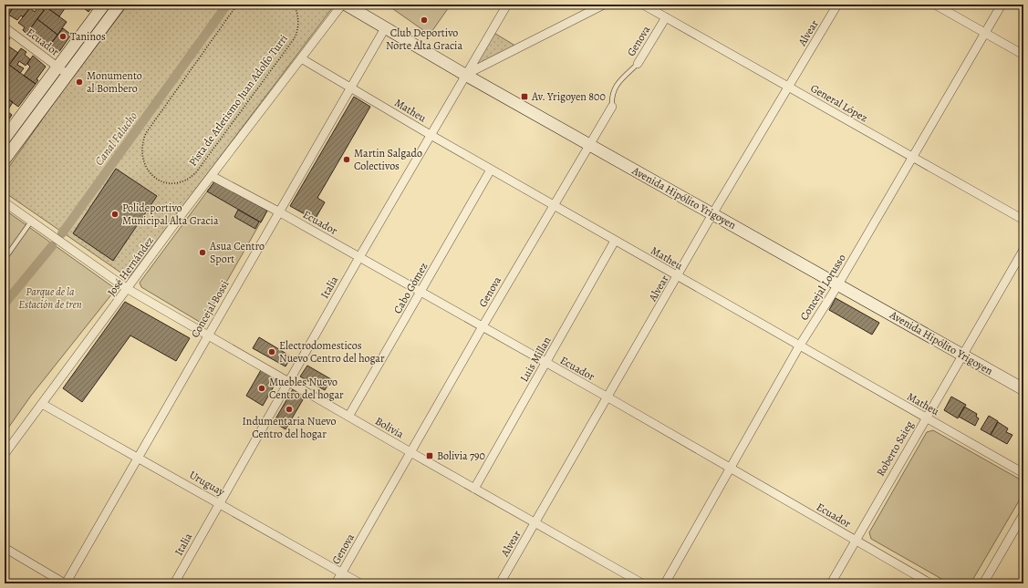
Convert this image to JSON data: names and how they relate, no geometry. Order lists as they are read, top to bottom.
{
  "streets": {
    "main road": ["Avenida Hipólito Yrigoyen"],
    "street": [
      "Alvear",
      "Genova",
      "Ecuador",
      "General López",
      "Matheu",
      "José Hernández",
      "Italia",
      "Concejal Lorusso",
      "Cabo Gómez",
      "Concejal Bossi",
      "Luis Millan",
      "Bolivia",
      "Roberto Saieg",
      "Uruguay"
    ],
    "path": ["Pista de Atletismo Juan Adolfo Turri"]
  },
  "crossings": [
    ["Alvear", "Ecuador"],
    ["Alvear", "General López"],
    ["Alvear", "Matheu"],
    ["Alvear", "Avenida Hipólito Yrigoyen"],
    ["Alvear", "Bolivia"],
    ["Genova", "Ecuador"],
    ["Genova", "General López"],
    ["Genova", "Matheu"],
    ["Genova", "Avenida Hipólito Yrigoyen"],
    ["Genova", "Bolivia"],
    ["Genova", "Uruguay"],
    ["Ecuador", "José Hernández"],
    ["Ecuador", "Italia"],
    ["Ecuador", "Concejal Lorusso"],
    ["Ecuador", "Cabo Gómez"],
    ["Ecuador", "Concejal Bossi"],
    ["Ecuador", "Luis Millan"],
    ["Ecuador", "Roberto Saieg"],
    ["General López", "Concejal Lorusso"],
    ["Matheu", "José Hernández"],
    ["Matheu", "Italia"],
    ["Matheu", "Concejal Lorusso"],
    ["Matheu", "Cabo Gómez"],
    ["Matheu", "Concejal Bossi"],
    ["Matheu", "Luis Millan"],
    ["Matheu", "Roberto Saieg"],
    ["Avenida Hipólito Yrigoyen", "Italia"],
    ["Avenida Hipólito Yrigoyen", "Concejal Lorusso"],
    ["Avenida Hipólito Yrigoyen", "Concejal Bossi"],
    ["Avenida Hipólito Yrigoyen", "Roberto Saieg"],
    ["José Hernández", "Bolivia"],
    ["José Hernández", "Uruguay"],
    ["Italia", "Bolivia"],
    ["Italia", "Uruguay"],
    ["Cabo Gómez", "Bolivia"],
    ["Concejal Bossi", "Bolivia"],
    ["Concejal Bossi", "Uruguay"],
    ["Luis Millan", "Bolivia"]
  ],
  "water": ["Canal Falucho"],
  "parks": ["Parque de la Estación de tren"],
  "places": {
    "other": [
      "Club Deportivo Norte Alta Gracia",
      "Taninos",
      "Monumento al Bombero",
      "Martin Salgado Colectivos",
      "Polideportivo Municipal Alta Gracia",
      "Asua Centro Sport",
      "Electrodomesticos Nuevo Centro del hogar",
      "Muebles Nuevo Centro del hogar",
      "Indumentaria Nuevo Centro del hogar"
    ],
    "transit": ["Av. Yrigoyen 800", "Bolivia 790"]
  }
}
